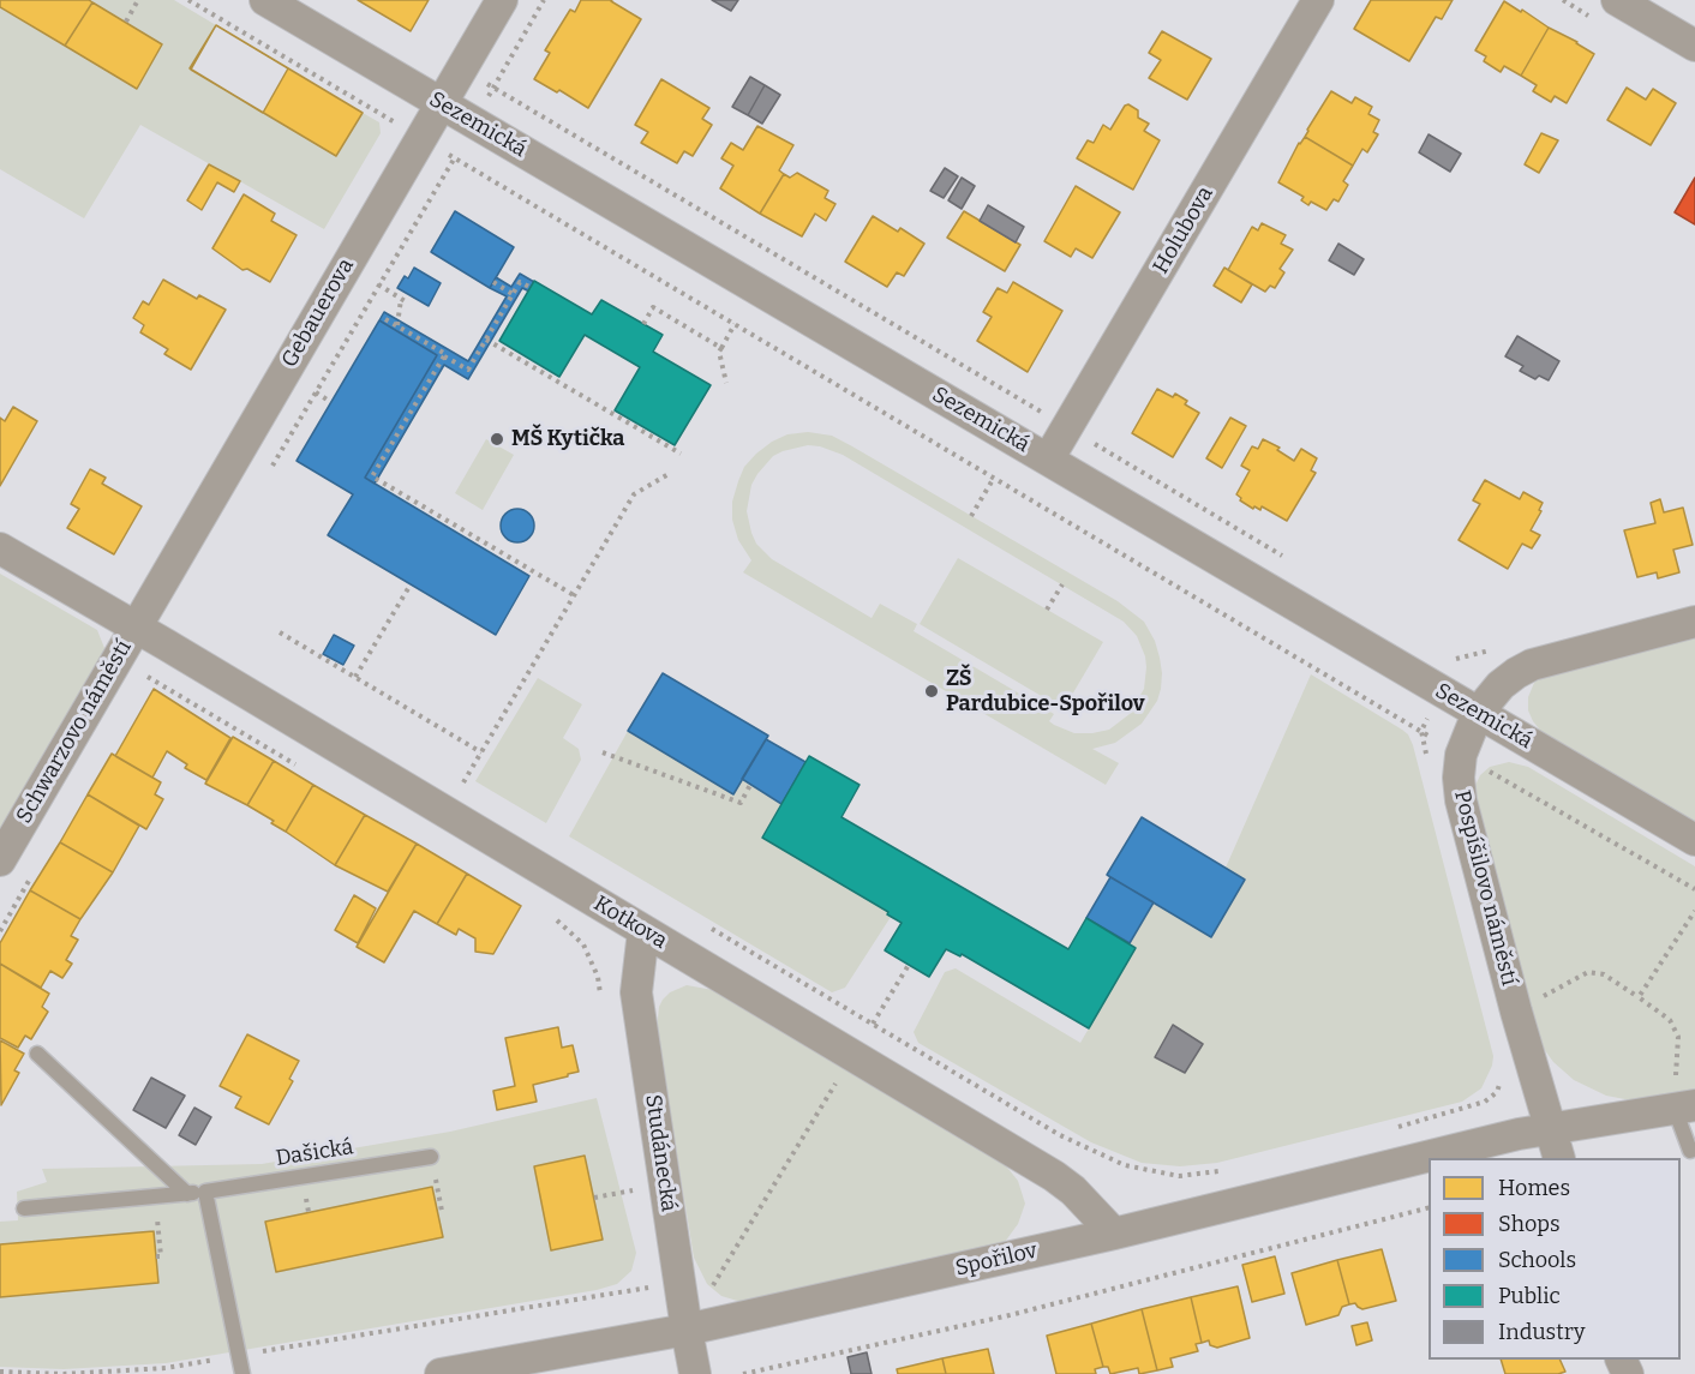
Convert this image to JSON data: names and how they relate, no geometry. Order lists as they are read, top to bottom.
{
  "streets": {
    "street": [
      "Sezemická",
      "Holubova",
      "Gebauerova",
      "Schwarzovo náměstí",
      "Pospíšilovo náměstí",
      "Kotkova",
      "Studánecká",
      "Spořilov"
    ],
    "lane": ["Dašická"]
  },
  "crossings": [
    ["Sezemická", "Holubova"],
    ["Sezemická", "Gebauerova"],
    ["Sezemická", "Pospíšilovo náměstí"],
    ["Gebauerova", "Schwarzovo náměstí"],
    ["Gebauerova", "Kotkova"],
    ["Schwarzovo náměstí", "Kotkova"],
    ["Pospíšilovo náměstí", "Spořilov"],
    ["Kotkova", "Studánecká"],
    ["Kotkova", "Spořilov"],
    ["Studánecká", "Spořilov"]
  ],
  "places": ["MŠ Kytička", "ZŠ Pardubice-Spořilov"],
  "legend": [
    "Homes",
    "Shops",
    "Schools",
    "Public",
    "Industry"
  ]
}
